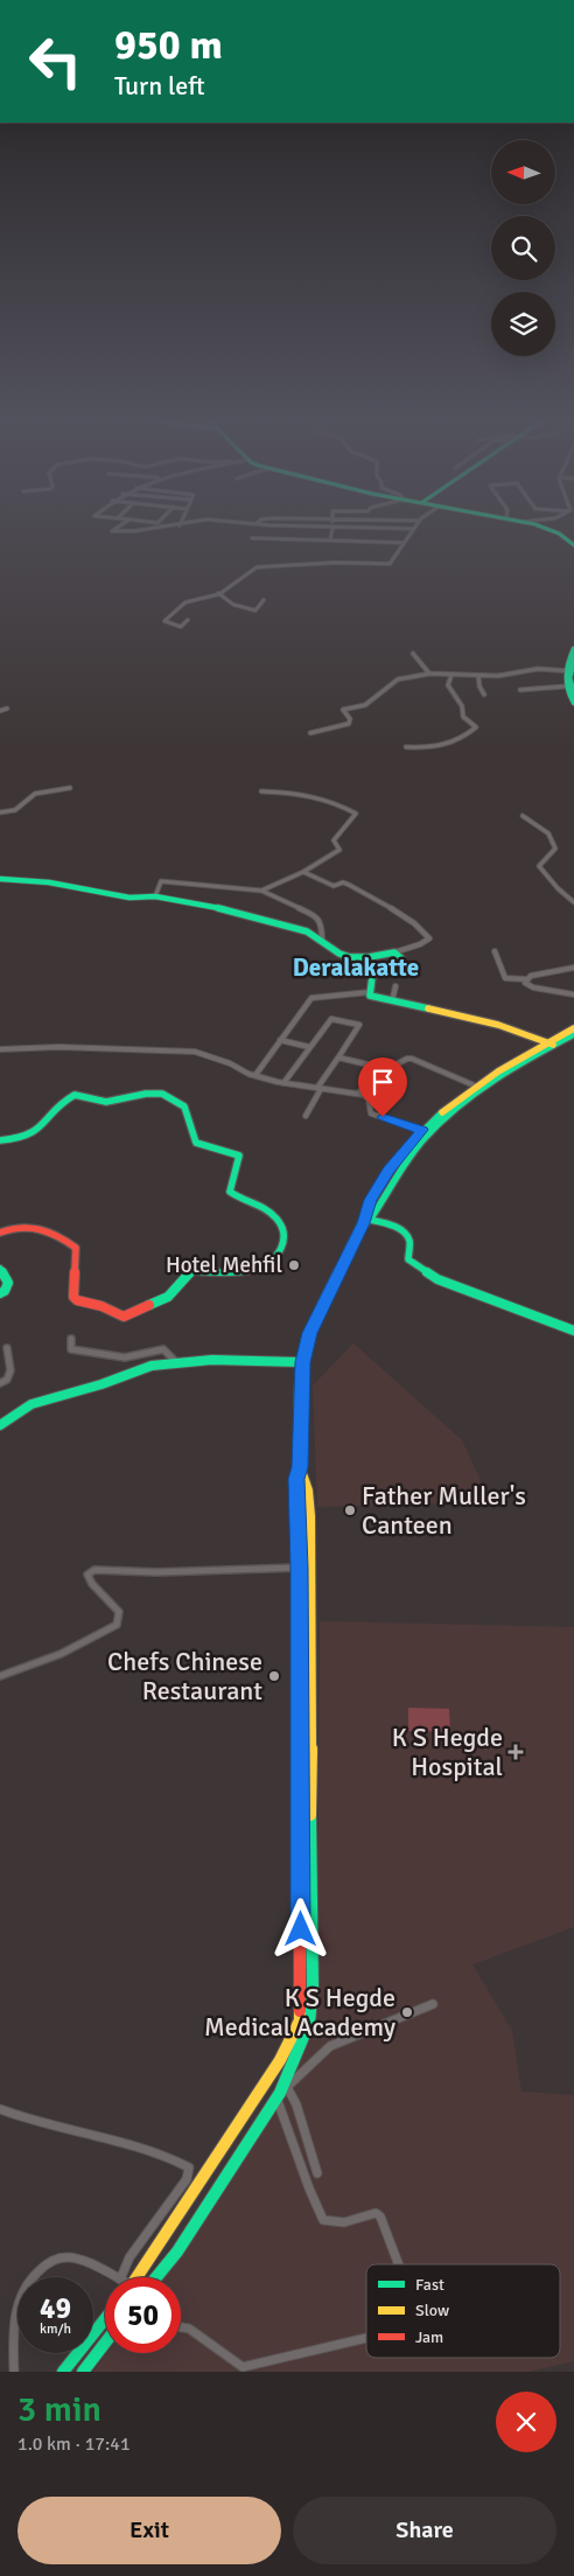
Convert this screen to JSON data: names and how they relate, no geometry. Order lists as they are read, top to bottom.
{
  "districts": ["Deralakatte"],
  "places": {
    "other": [
      "Hotel Mehfil",
      "Father Muller's Canteen",
      "Chefs Chinese Restaurant",
      "K S Hegde Medical Academy"
    ],
    "health": ["K S Hegde Hospital"]
  },
  "legend": ["Fast", "Slow", "Jam"],
  "north": "left",
  "page": {
    "turn": ["950 m", "Turn left"],
    "speed": "49 km/h",
    "limit": "50",
    "heading": ["3 min", "1.0 km · 17:41"],
    "buttons": ["Exit", "Share"]
  }
}
